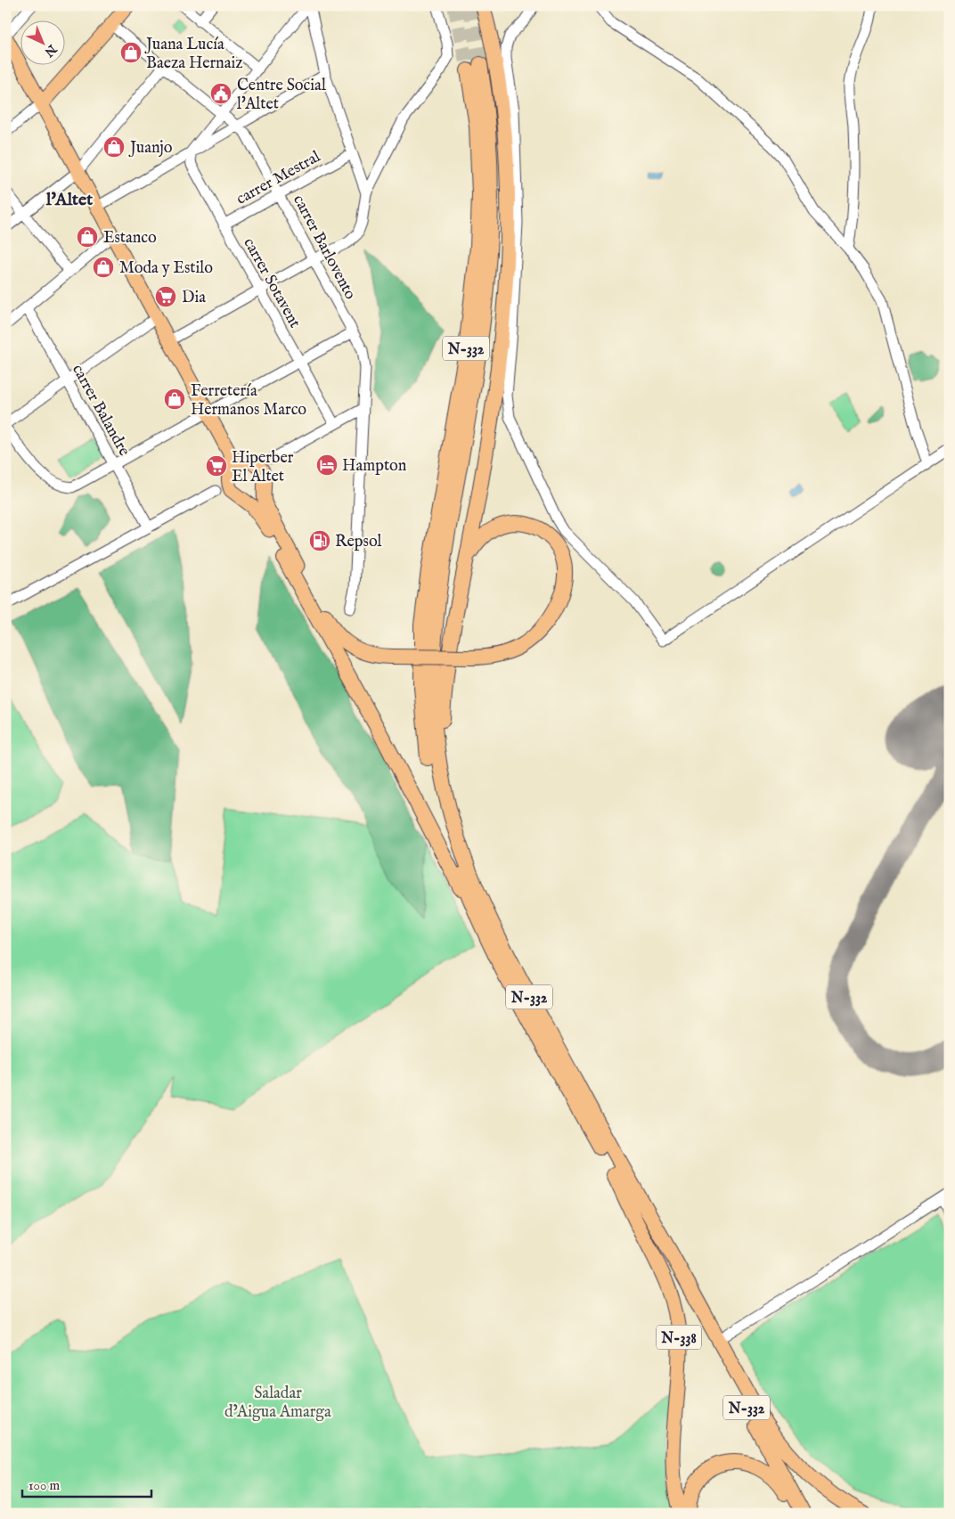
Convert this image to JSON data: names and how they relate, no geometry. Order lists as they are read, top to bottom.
{
  "streets": {
    "highway": ["N-332", "N-338"],
    "street": [
      "carrer Mestral",
      "carrer Barlovento",
      "carrer Sotavent",
      "carrer Balandre"
    ]
  },
  "crossings": [
    ["carrer Mestral", "carrer Barlovento"],
    ["carrer Mestral", "carrer Sotavent"],
    ["N-332", "N-338"]
  ],
  "districts": ["l'Altet"],
  "parks": ["Saladar d’Aigua Amarga"],
  "places": {
    "shop": [
      "Juana Lucía Baeza Hernaiz",
      "Juanjo",
      "Estanco",
      "Moda y Estilo",
      "Ferretería Hermanos Marco"
    ],
    "public building": ["Centre Social l'Altet"],
    "supermarket": ["Dia", "Hiperber El Altet"],
    "hotel": ["Hampton"],
    "fuel station": ["Repsol"]
  },
  "scale_bar": "100 m",
  "north": "bottom right"
}
